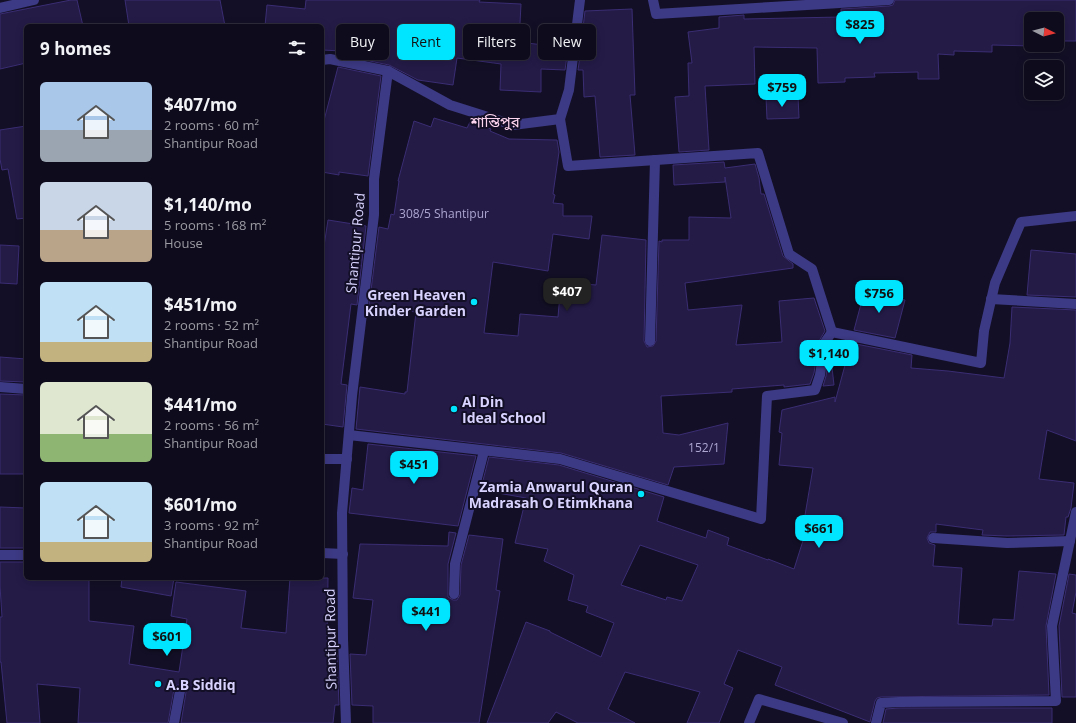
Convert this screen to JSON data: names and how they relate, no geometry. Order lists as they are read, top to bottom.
{
  "streets": {
    "street": ["Shantipur Road"]
  },
  "districts": ["শান্তিপুর"],
  "places": [
    "Green Heaven Kinder Garden",
    "Al Din Ideal School",
    "Zamia Anwarul Quran Madrasah O Etimkhana",
    "A.B Siddiq"
  ],
  "house_numbers": ["308/5 Shantipur", "152/1"],
  "north": "right",
  "page": {
    "price": [
      "$825",
      "$759",
      "$407",
      "$756",
      "$1,140",
      "$451",
      "$661",
      "$441",
      "$601"
    ],
    "chip": [
      "Buy",
      "Rent",
      "Filters",
      "New"
    ],
    "heading": "9 homes",
    "list": [
      {
        "name": "$407/mo",
        "note": "2 rooms · 60 m² · Shantipur Road"
      },
      {
        "name": "$1,140/mo",
        "note": "5 rooms · 168 m² · House"
      },
      {
        "name": "$451/mo",
        "note": "2 rooms · 52 m² · Shantipur Road"
      },
      {
        "name": "$441/mo",
        "note": "2 rooms · 56 m² · Shantipur Road"
      },
      {
        "name": "$601/mo",
        "note": "3 rooms · 92 m² · Shantipur Road"
      }
    ]
  }
}
